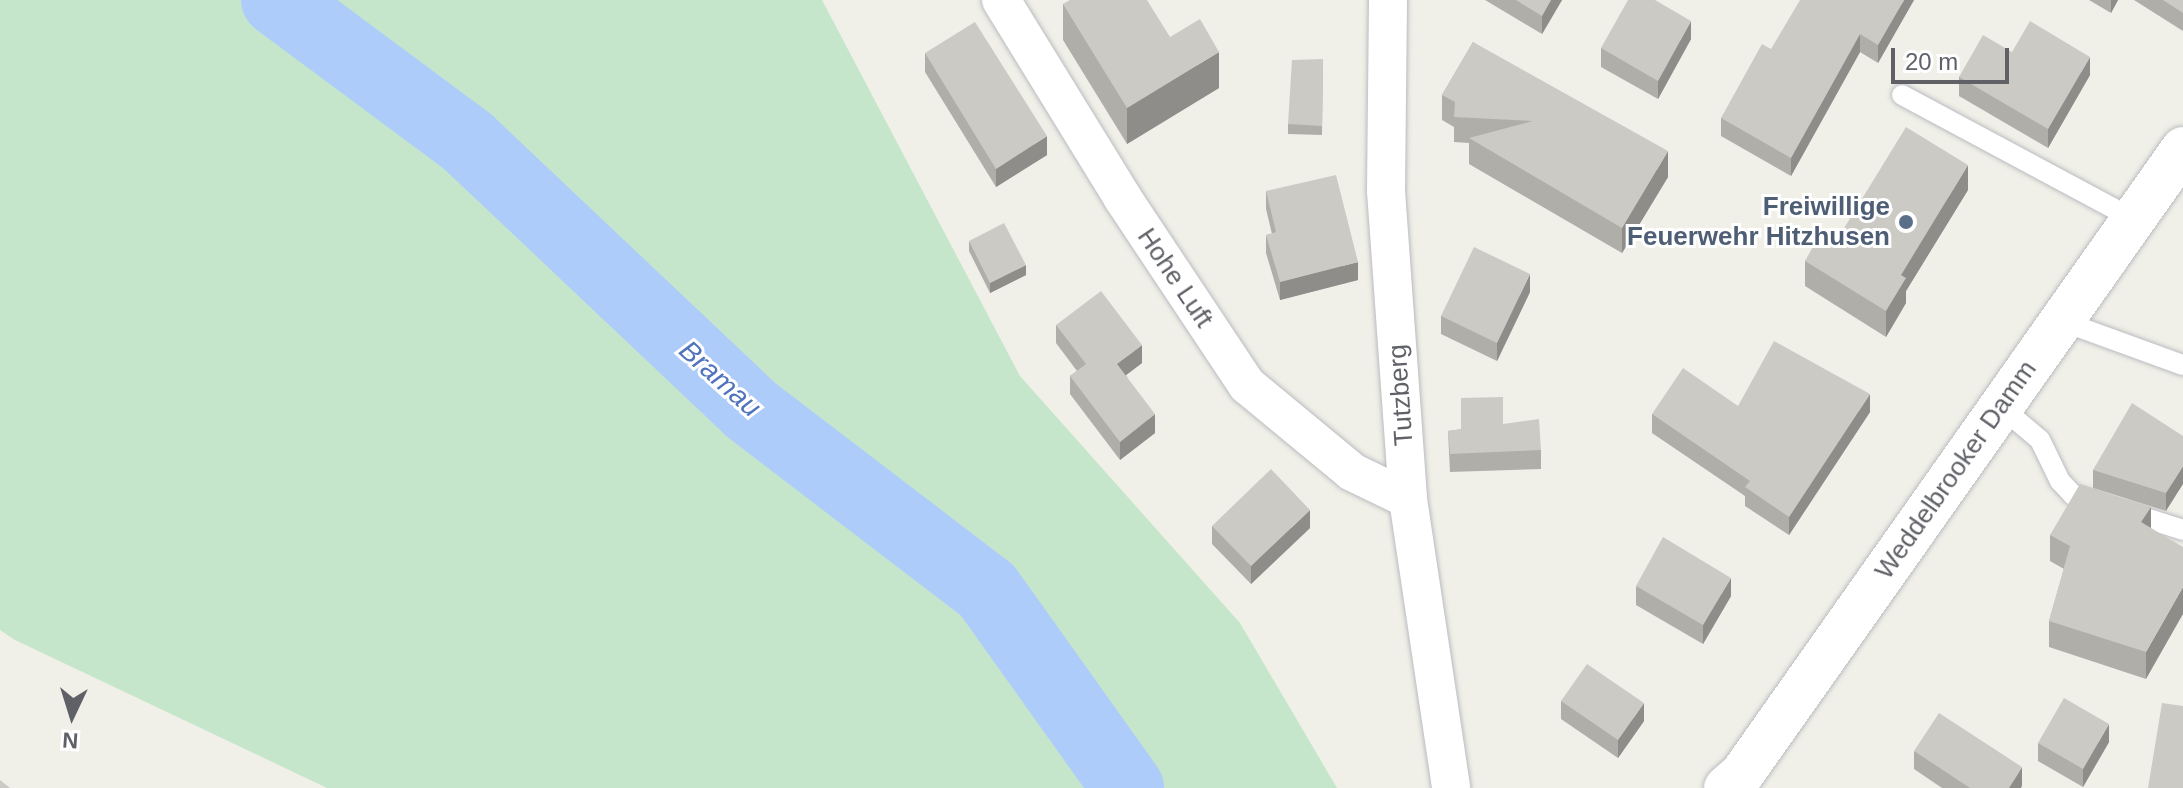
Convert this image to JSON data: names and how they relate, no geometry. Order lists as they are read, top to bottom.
{
  "streets": {
    "street": ["Hohe Luft", "Tutzberg", "Weddelbrooker Damm"]
  },
  "crossings": [
    ["Hohe Luft", "Tutzberg"]
  ],
  "water": ["Bramau"],
  "places": ["Freiwillige Feuerwehr Hitzhusen"],
  "scale_bar": "20 m",
  "north": "bottom"
}
